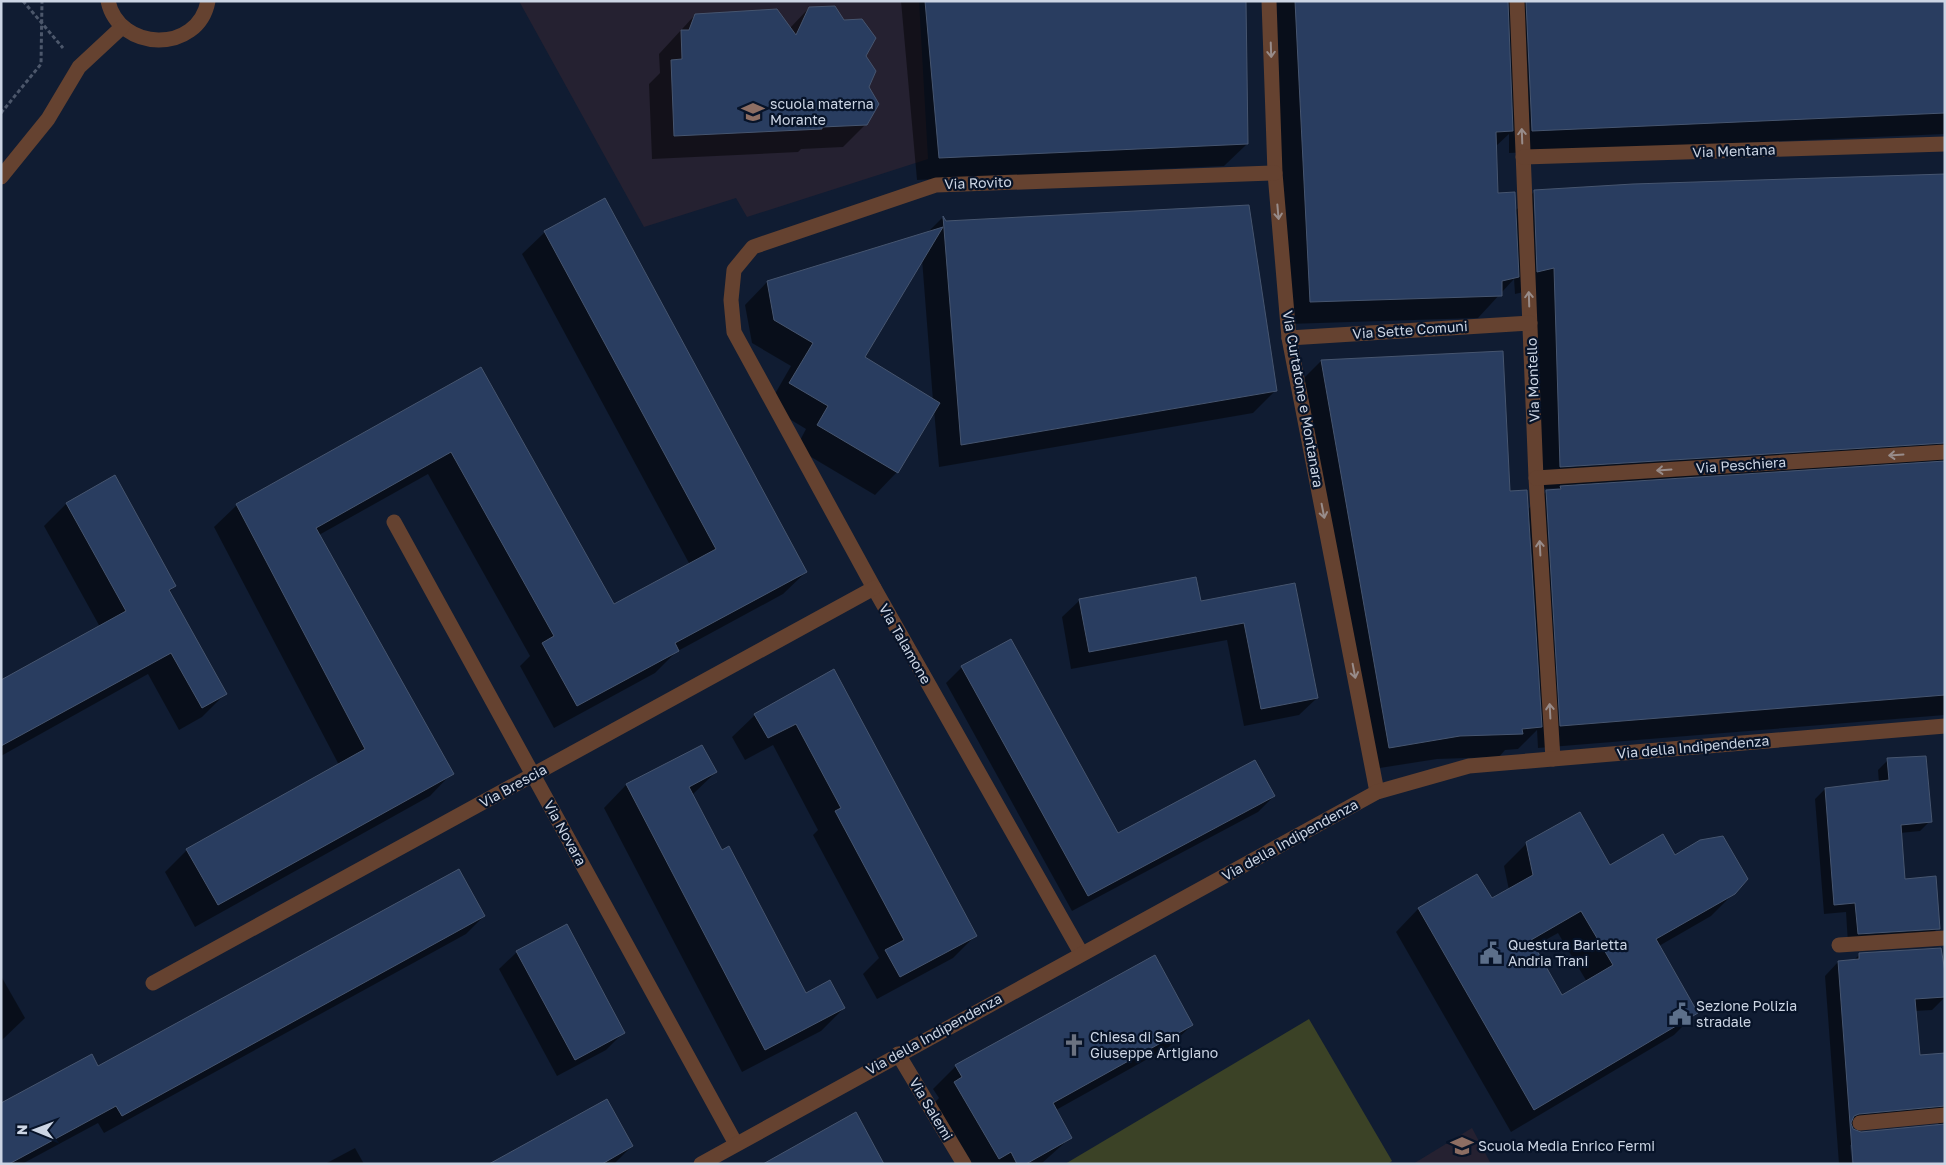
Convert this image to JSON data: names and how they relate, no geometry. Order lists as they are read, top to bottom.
{
  "streets": {
    "street": [
      "Via Mentana",
      "Via Rovito",
      "Via Sette Comuni",
      "Via Montello",
      "Via Curtatone e Montanara",
      "Via Peschiera",
      "Via Talamone",
      "Via della Indipendenza",
      "Via Brescia",
      "Via Novara",
      "Via Salemi"
    ]
  },
  "crossings": [
    ["Via Mentana", "Via Montello"],
    ["Via Rovito", "Via Curtatone e Montanara"],
    ["Via Rovito", "Via Talamone"],
    ["Via Sette Comuni", "Via Montello"],
    ["Via Sette Comuni", "Via Curtatone e Montanara"],
    ["Via Montello", "Via Peschiera"],
    ["Via Montello", "Via della Indipendenza"],
    ["Via Curtatone e Montanara", "Via della Indipendenza"],
    ["Via Talamone", "Via della Indipendenza"],
    ["Via Talamone", "Via Brescia"],
    ["Via della Indipendenza", "Via Novara"],
    ["Via della Indipendenza", "Via Salemi"],
    ["Via Brescia", "Via Novara"]
  ],
  "one_way": ["Via Montello", "Via Curtatone e Montanara", "Via Peschiera"],
  "places": {
    "school or university": ["scuola materna Morante", "Scuola Media Enrico Fermi"],
    "public building": ["Questura Barletta Andria Trani", "Sezione Polizia stradale"],
    "church": ["Chiesa di San Giuseppe Artigiano"]
  },
  "north": "left"
}
